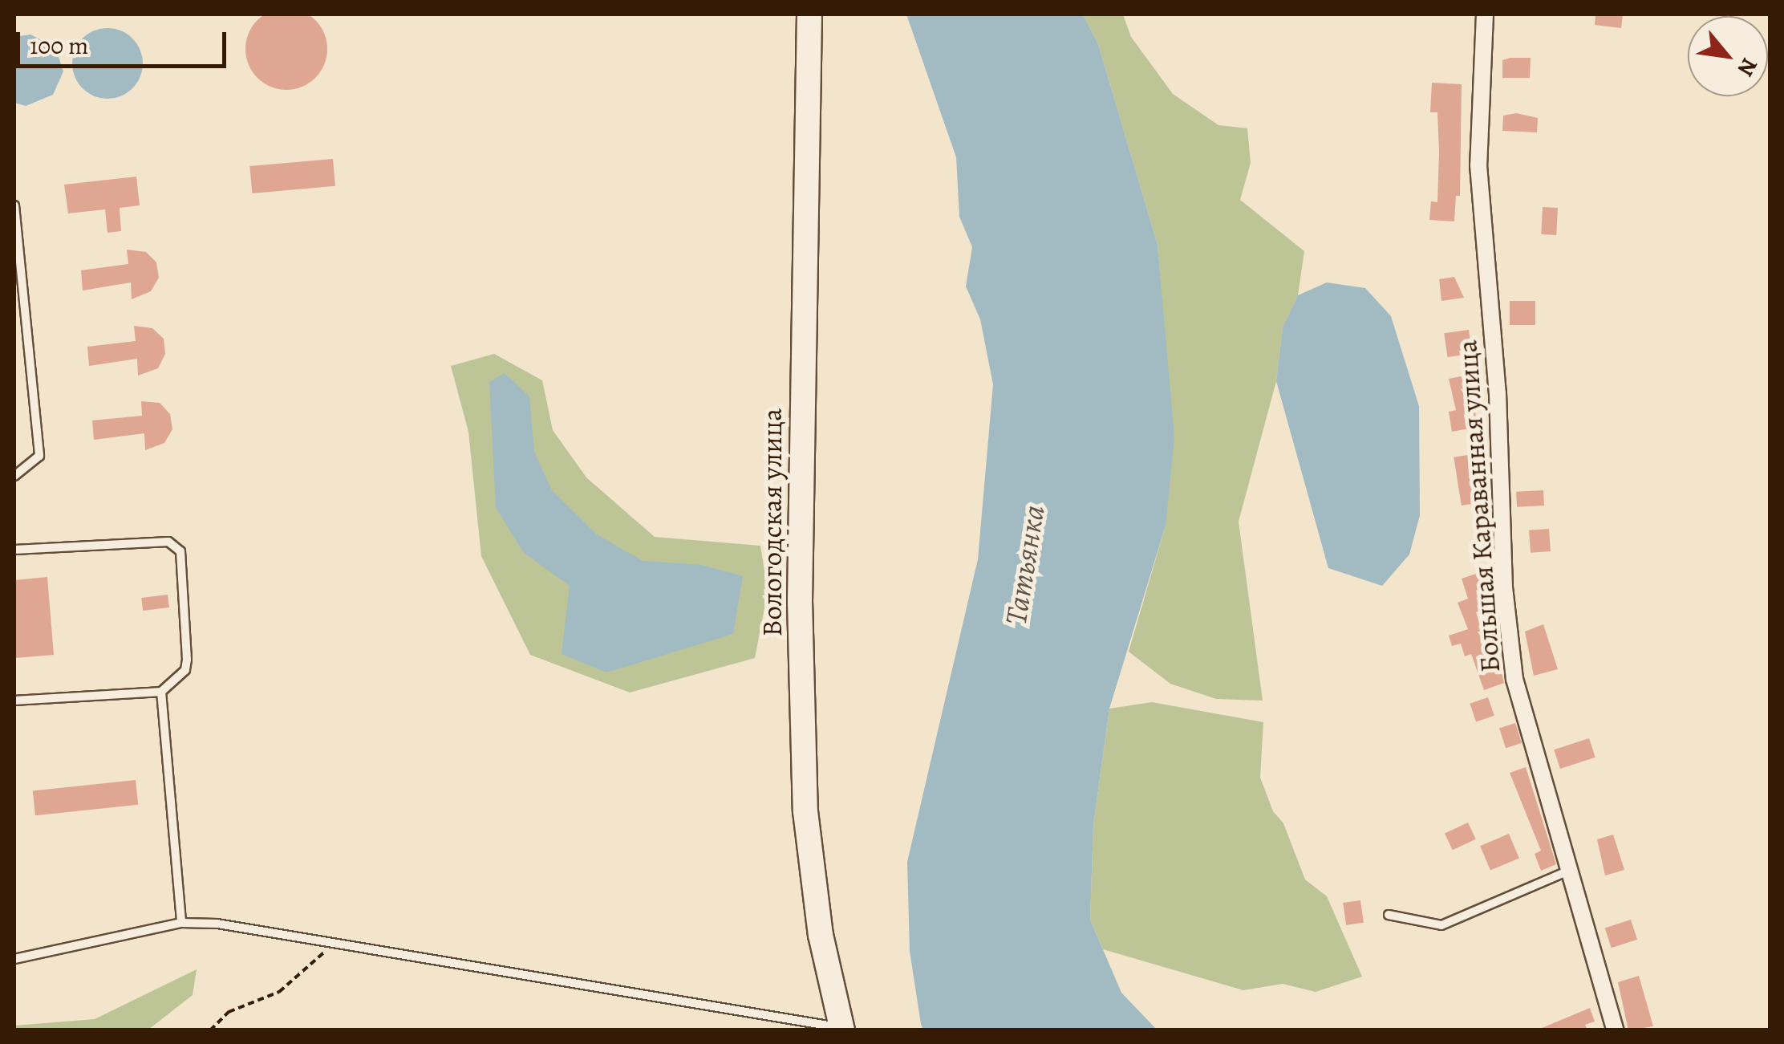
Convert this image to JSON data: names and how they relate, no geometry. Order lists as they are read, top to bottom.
{
  "streets": {
    "main road": ["Вологодская улица"],
    "street": ["Большая Караванная улица"]
  },
  "water": ["Татьянка"],
  "scale_bar": "100 m",
  "north": "bottom right"
}
